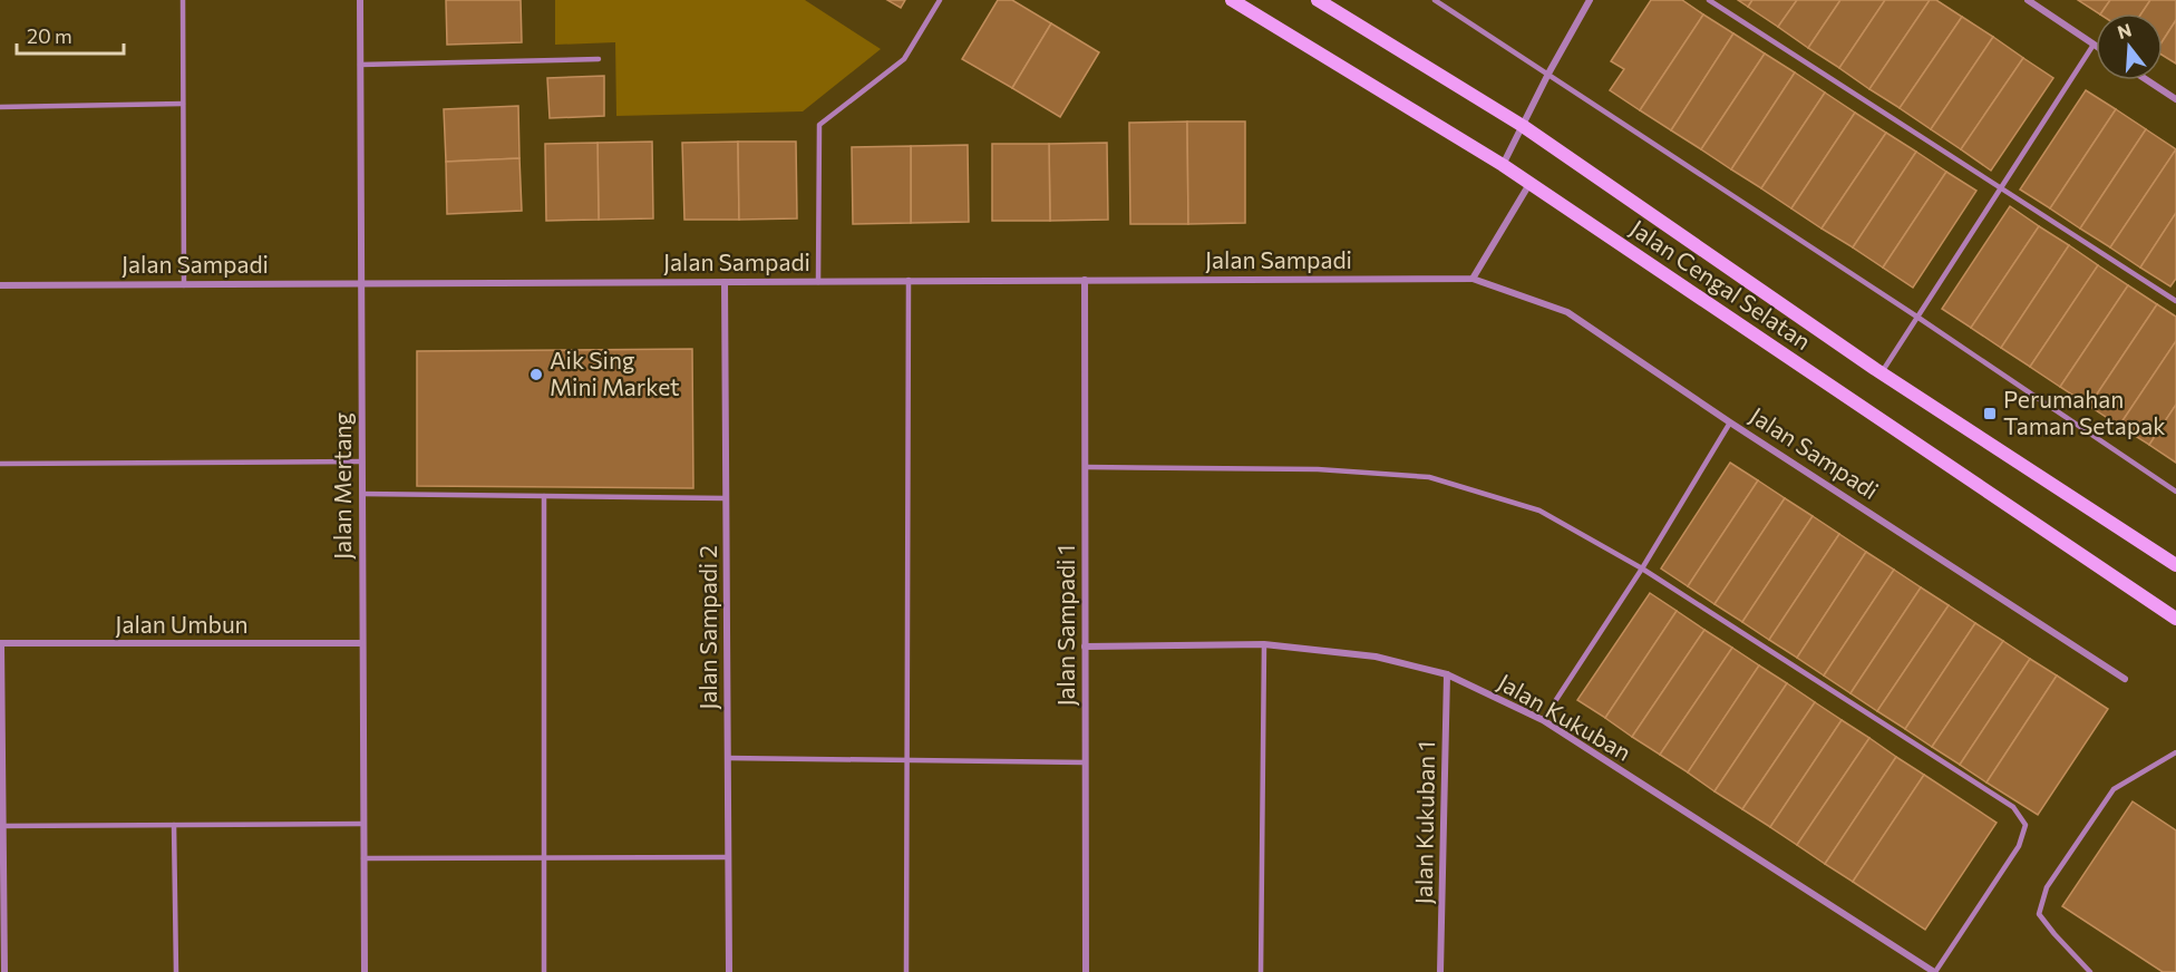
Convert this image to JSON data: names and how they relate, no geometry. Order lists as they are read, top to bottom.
{
  "streets": {
    "street": [
      "Jalan Sampadi",
      "Jalan Cengal Selatan",
      "Jalan Mertang",
      "Jalan Umbun",
      "Jalan Sampadi 1",
      "Jalan Sampadi 2",
      "Jalan Kukuban",
      "Jalan Kukuban 1"
    ]
  },
  "crossings": [
    ["Jalan Sampadi", "Jalan Mertang"],
    ["Jalan Sampadi", "Jalan Sampadi 1"],
    ["Jalan Sampadi", "Jalan Sampadi 2"],
    ["Jalan Mertang", "Jalan Umbun"],
    ["Jalan Sampadi 1", "Jalan Kukuban"],
    ["Jalan Kukuban", "Jalan Kukuban 1"]
  ],
  "places": {
    "other": ["Aik Sing Mini Market"],
    "transit": ["Perumahan Taman Setapak"]
  },
  "scale_bar": "20 m",
  "north": "top"
}
